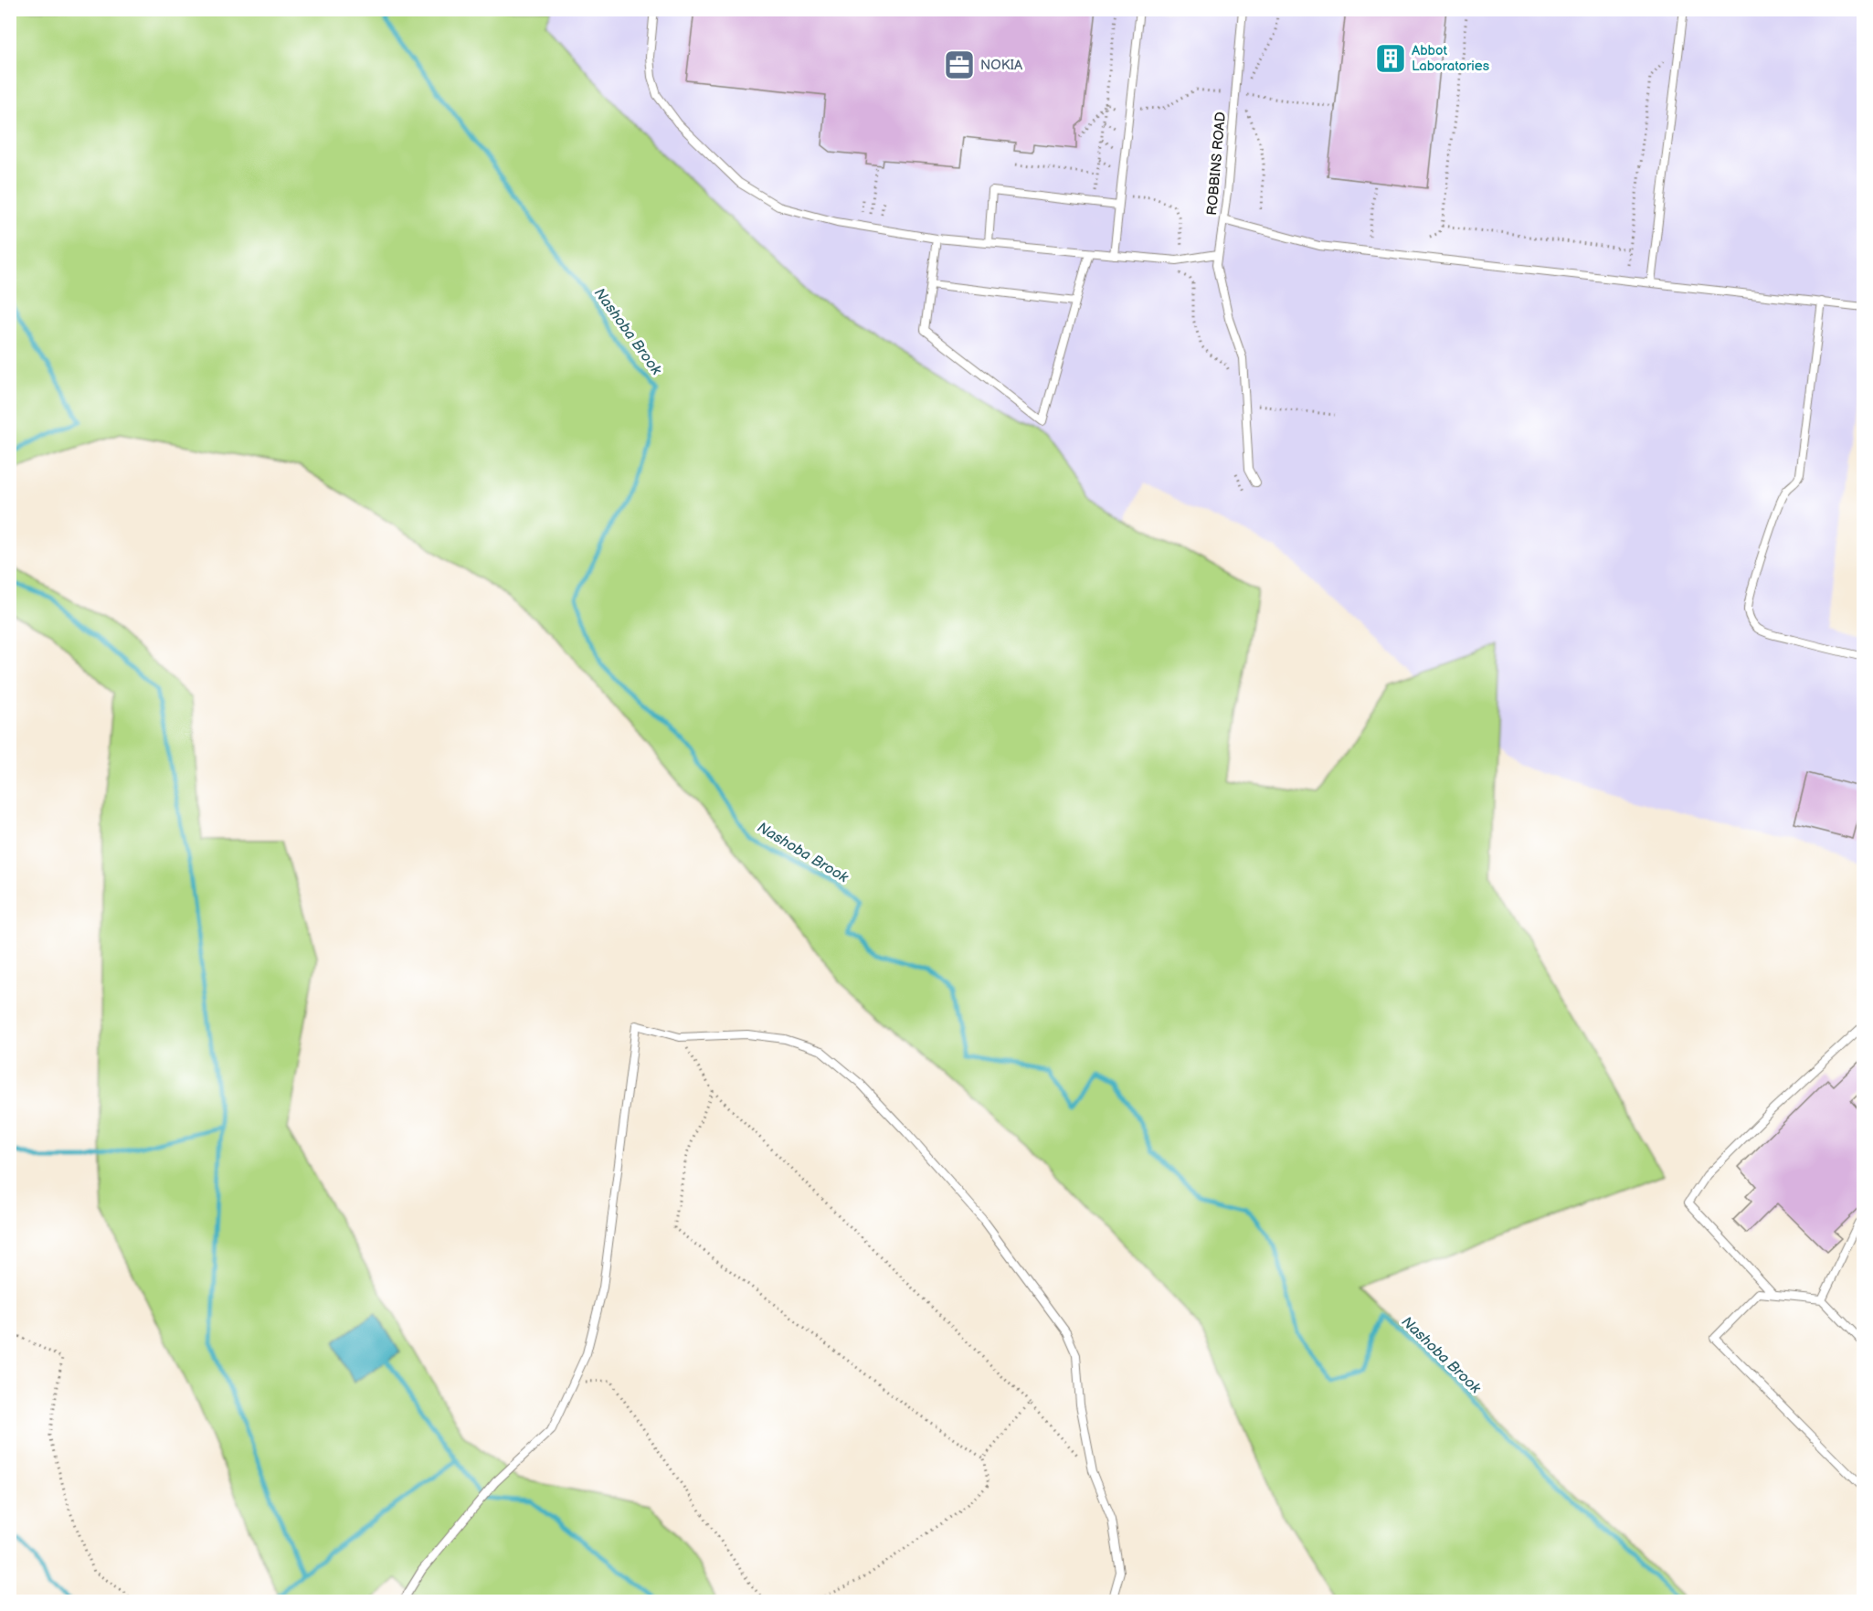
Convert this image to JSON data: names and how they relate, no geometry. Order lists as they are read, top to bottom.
{
  "streets": {
    "lane": ["ROBBINS ROAD"]
  },
  "water": ["Nashoba Brook"],
  "places": {
    "building": ["Abbot Laboratories"],
    "office": ["NOKIA"]
  }
}
